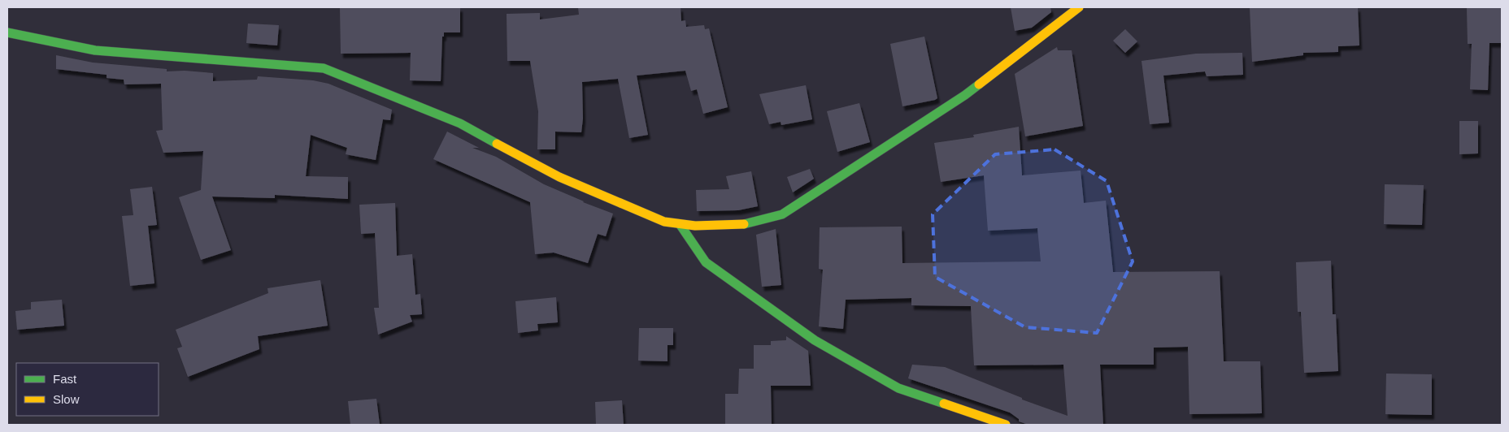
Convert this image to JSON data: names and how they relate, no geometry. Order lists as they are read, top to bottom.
{
  "legend": ["Fast", "Slow"]
}
